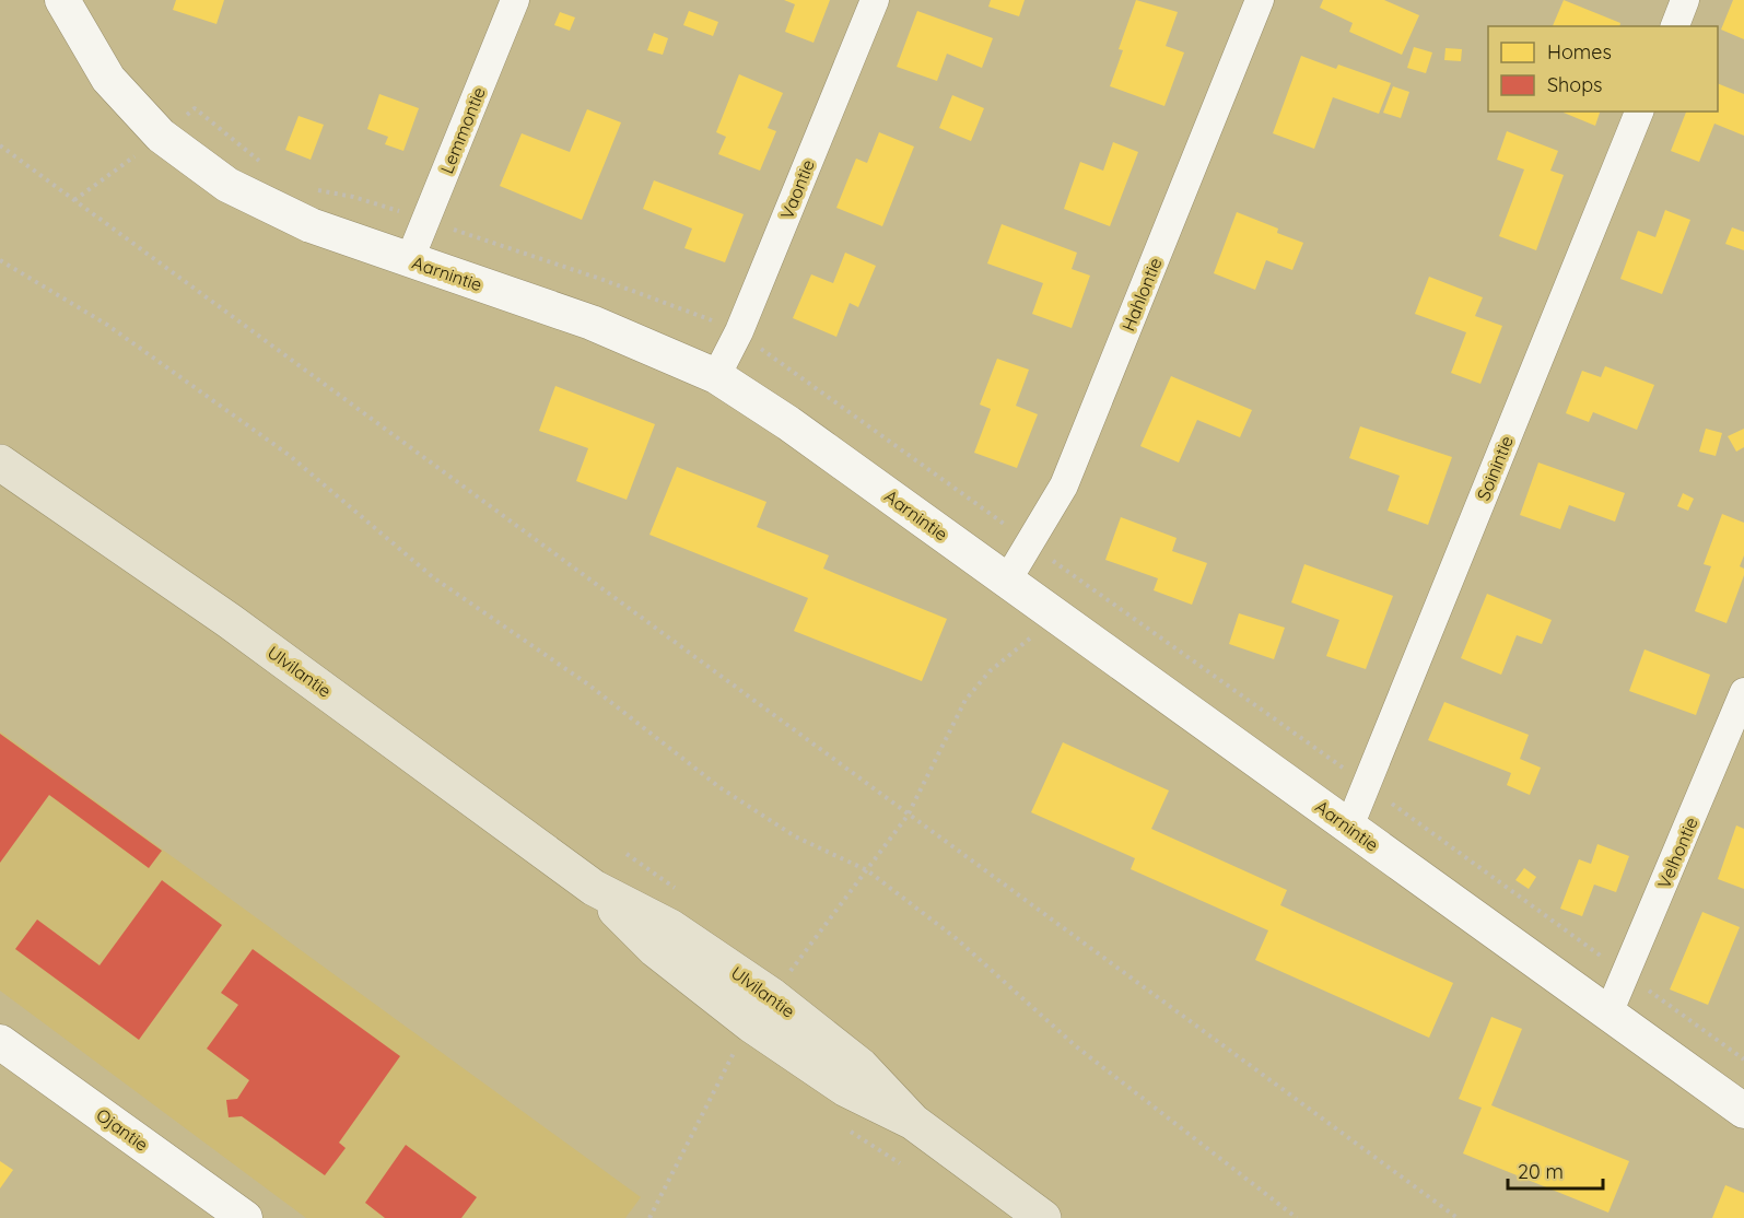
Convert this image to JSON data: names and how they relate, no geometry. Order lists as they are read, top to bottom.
{
  "streets": {
    "main road": ["Ulvilantie"],
    "street": [
      "Lemmontie",
      "Vaontie",
      "Aarnintie",
      "Hahlontie",
      "Soinintie",
      "Velhontie",
      "Ojantie"
    ]
  },
  "crossings": [
    ["Lemmontie", "Aarnintie"],
    ["Vaontie", "Aarnintie"],
    ["Aarnintie", "Hahlontie"],
    ["Aarnintie", "Soinintie"],
    ["Aarnintie", "Velhontie"]
  ],
  "legend": ["Homes", "Shops"],
  "scale_bar": "20 m"
}
